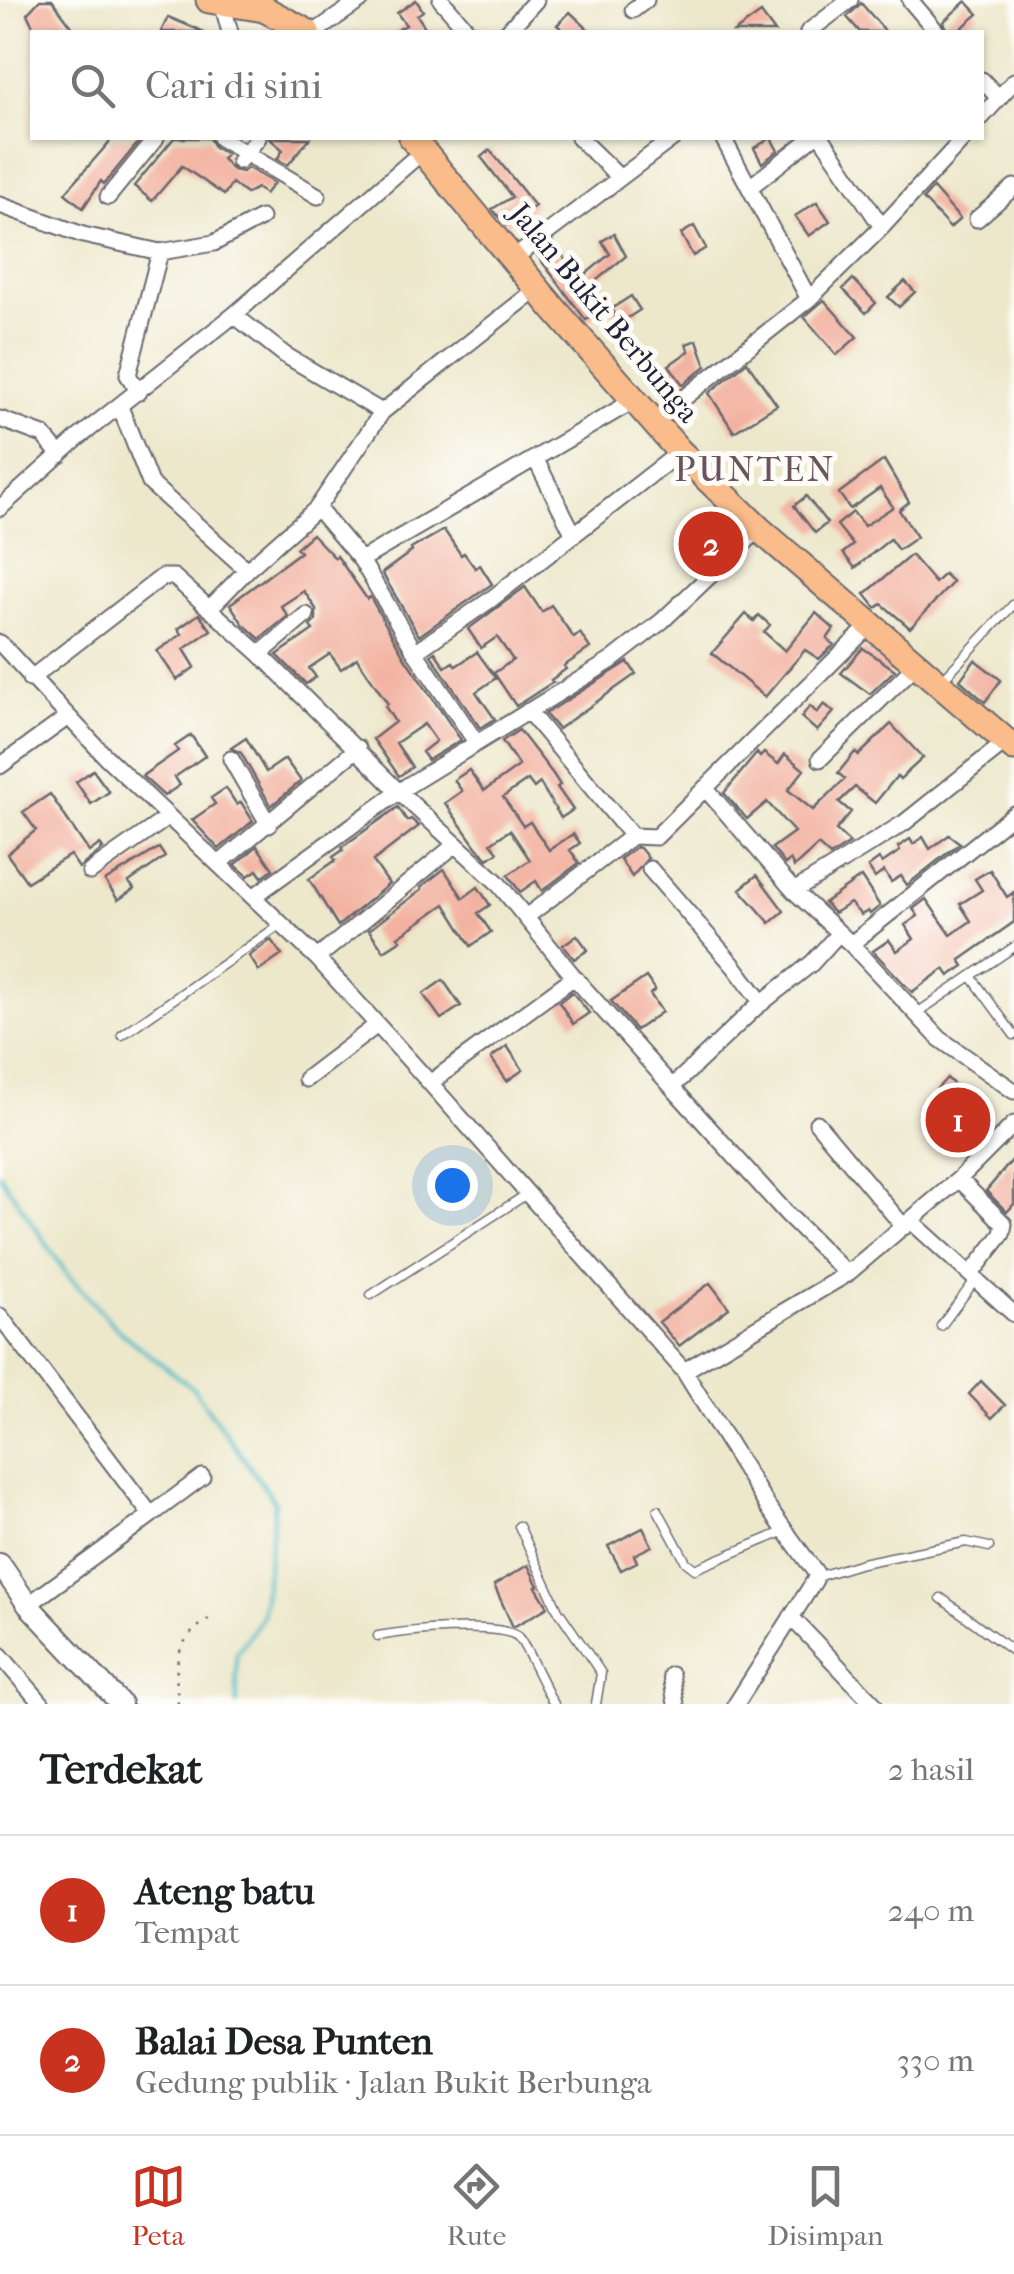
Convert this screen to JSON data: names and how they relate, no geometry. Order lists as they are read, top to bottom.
{
  "streets": {
    "main road": ["Jalan Bukit Berbunga"]
  },
  "districts": ["PUNTEN"],
  "page": {
    "search": "Cari di sini",
    "pins": ["2", "1"],
    "heading": ["Terdekat", "2 hasil"],
    "list": [
      {
        "mark": "1",
        "name": "Ateng batu",
        "note": "Tempat",
        "value": "240 m"
      },
      {
        "mark": "2",
        "name": "Balai Desa Punten",
        "note": "Gedung publik · Jalan Bukit Berbunga",
        "value": "330 m"
      }
    ],
    "nav": ["Peta", "Rute", "Disimpan"]
  }
}
